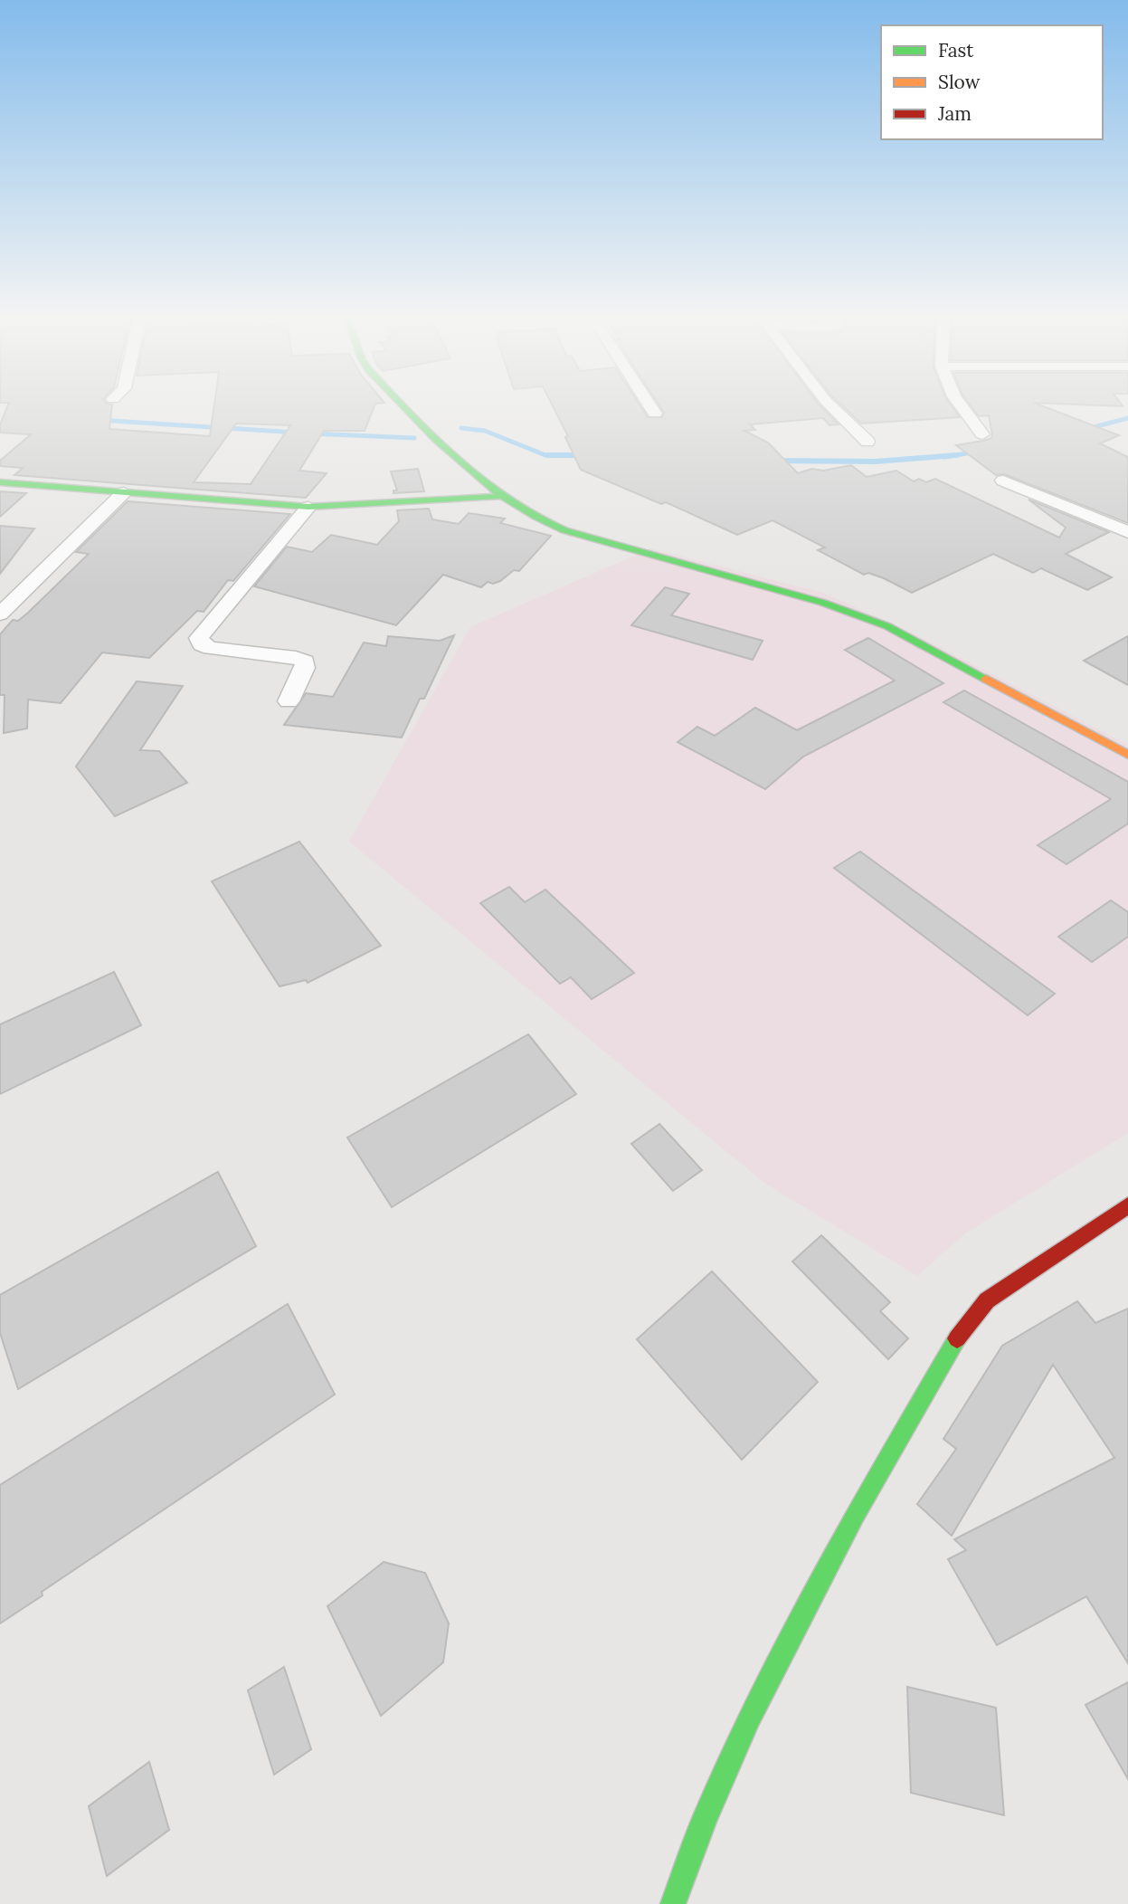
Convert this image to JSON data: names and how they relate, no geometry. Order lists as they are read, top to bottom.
{
  "legend": ["Fast", "Slow", "Jam"]
}
